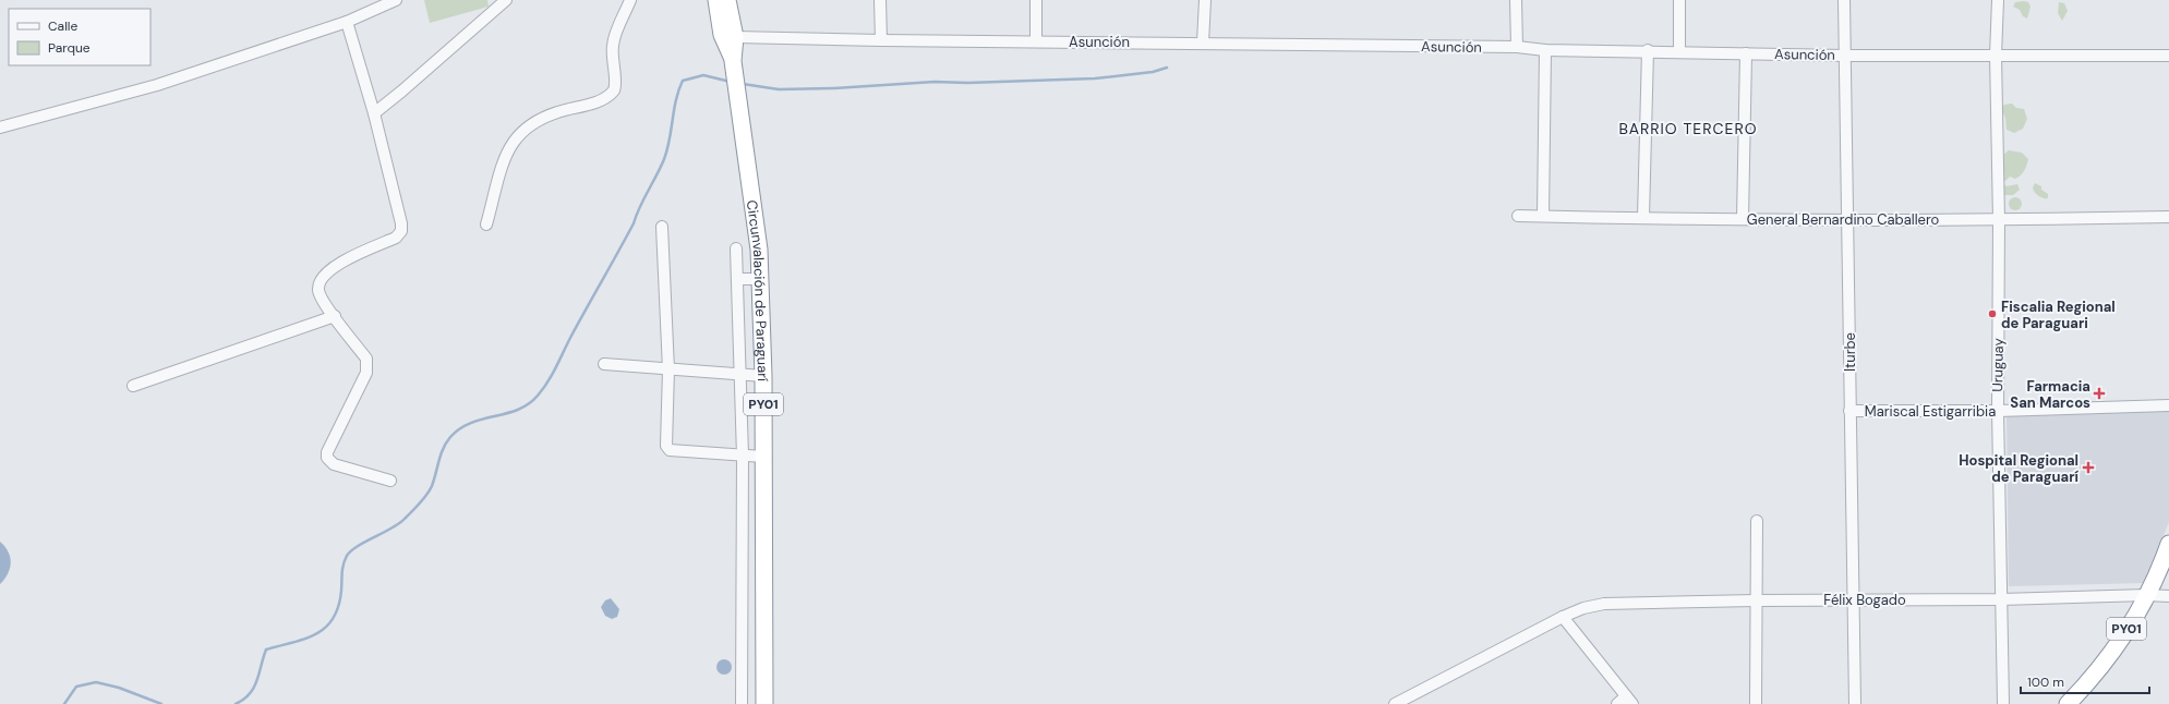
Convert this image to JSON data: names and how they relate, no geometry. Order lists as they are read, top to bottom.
{
  "streets": {
    "highway": ["Circunvalación de Paraguarí", "PY01"],
    "street": [
      "Asunción",
      "General Bernardino Caballero",
      "Iturbe",
      "Uruguay",
      "Mariscal Estigarribia",
      "Félix Bogado"
    ]
  },
  "crossings": [
    ["Asunción", "Circunvalación de Paraguarí"],
    ["Asunción", "Iturbe"],
    ["Asunción", "Uruguay"],
    ["General Bernardino Caballero", "Iturbe"],
    ["General Bernardino Caballero", "Uruguay"],
    ["Iturbe", "Mariscal Estigarribia"],
    ["Iturbe", "Félix Bogado"],
    ["Uruguay", "Mariscal Estigarribia"],
    ["Uruguay", "Félix Bogado"],
    ["PY01", "Félix Bogado"]
  ],
  "districts": ["BARRIO TERCERO"],
  "places": {
    "other": ["Fiscalia Regional de Paraguari"],
    "health": ["Farmacia San Marcos", "Hospital Regional de Paraguarí"]
  },
  "legend": ["Calle", "Parque"],
  "scale_bar": "100 m"
}
